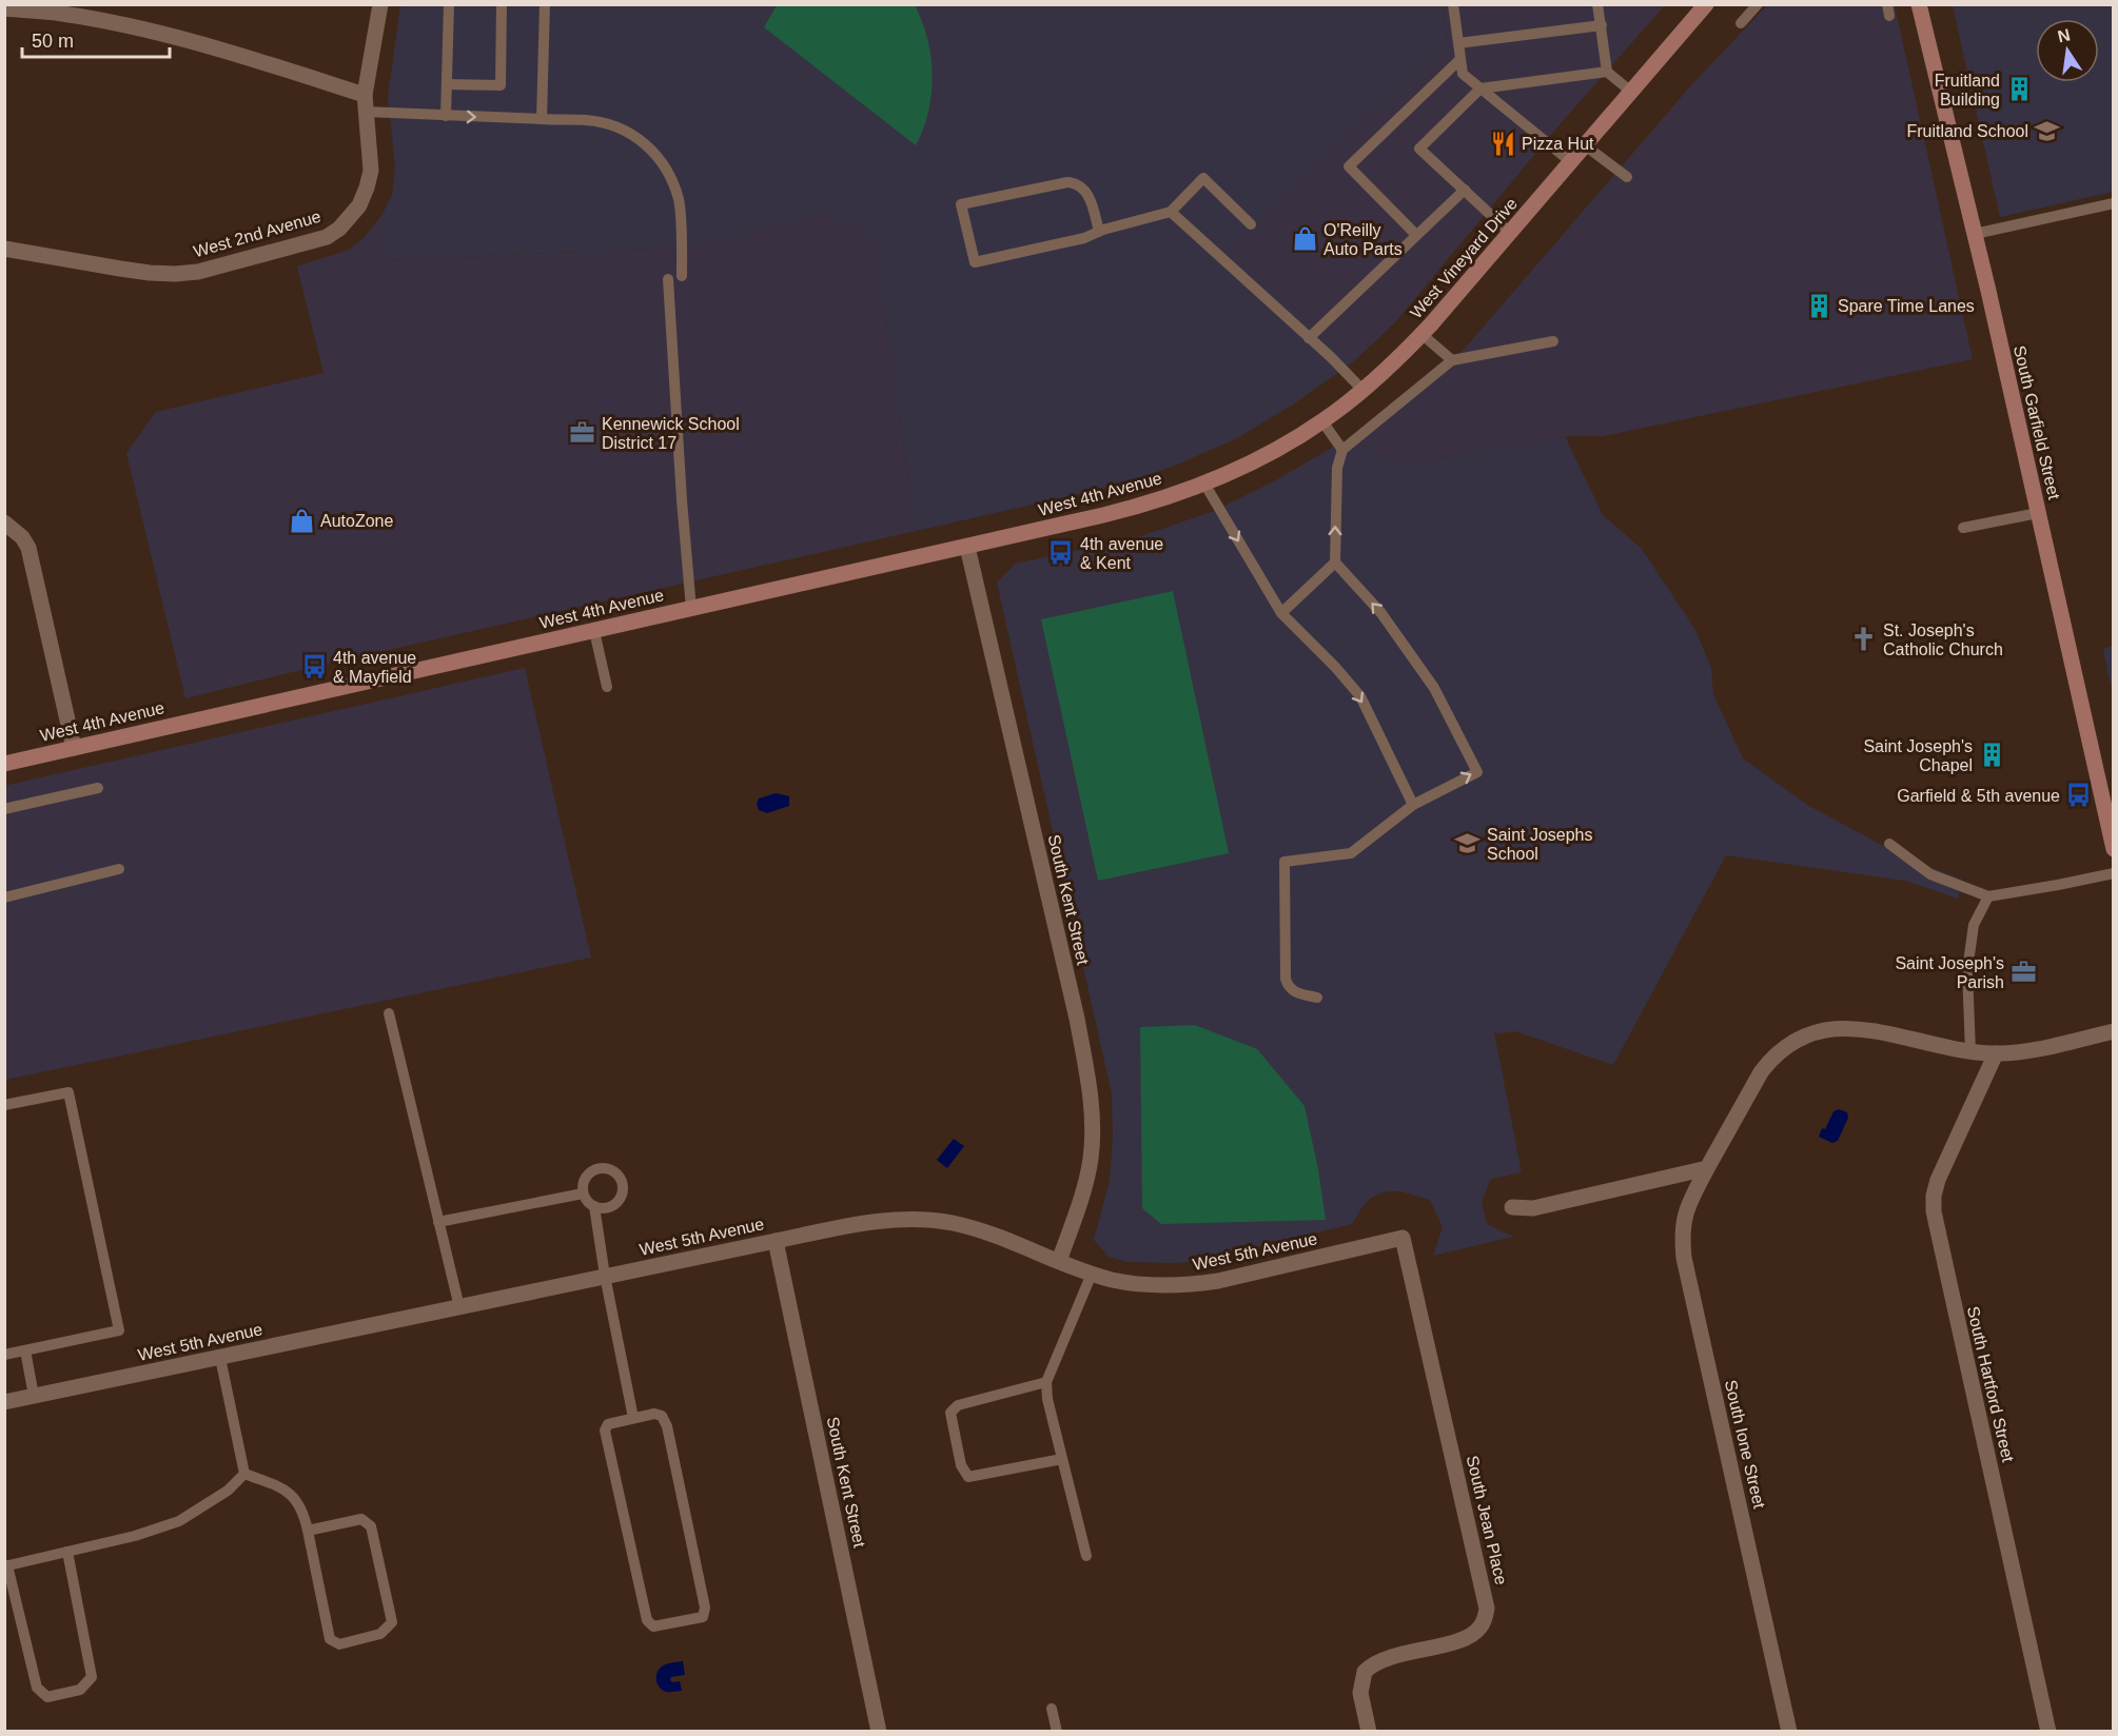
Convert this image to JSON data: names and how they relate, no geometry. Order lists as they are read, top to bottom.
{
  "streets": {
    "main road": ["West Vineyard Drive", "South Garfield Street", "West 4th Avenue"],
    "street": [
      "West 2nd Avenue",
      "South Kent Street",
      "West 5th Avenue",
      "South Hartford Street",
      "South Ione Street",
      "South Jean Place"
    ]
  },
  "crossings": [
    ["West Vineyard Drive", "West 4th Avenue"],
    ["West 4th Avenue", "South Kent Street"],
    ["South Kent Street", "West 5th Avenue"],
    ["West 5th Avenue", "South Jean Place"]
  ],
  "places": {
    "building": ["Fruitland Building", "Spare Time Lanes", "Saint Joseph's Chapel"],
    "school or university": ["Fruitland School", "Saint Josephs School"],
    "restaurant": ["Pizza Hut"],
    "shop": ["O'Reilly Auto Parts", "AutoZone"],
    "office": ["Kennewick School District 17", "Saint Joseph's Parish"],
    "bus stop": ["4th avenue & Kent", "4th avenue & Mayfield", "Garfield & 5th avenue"],
    "church": ["St. Joseph's Catholic Church"]
  },
  "scale_bar": "50 m",
  "north": "top"
}
